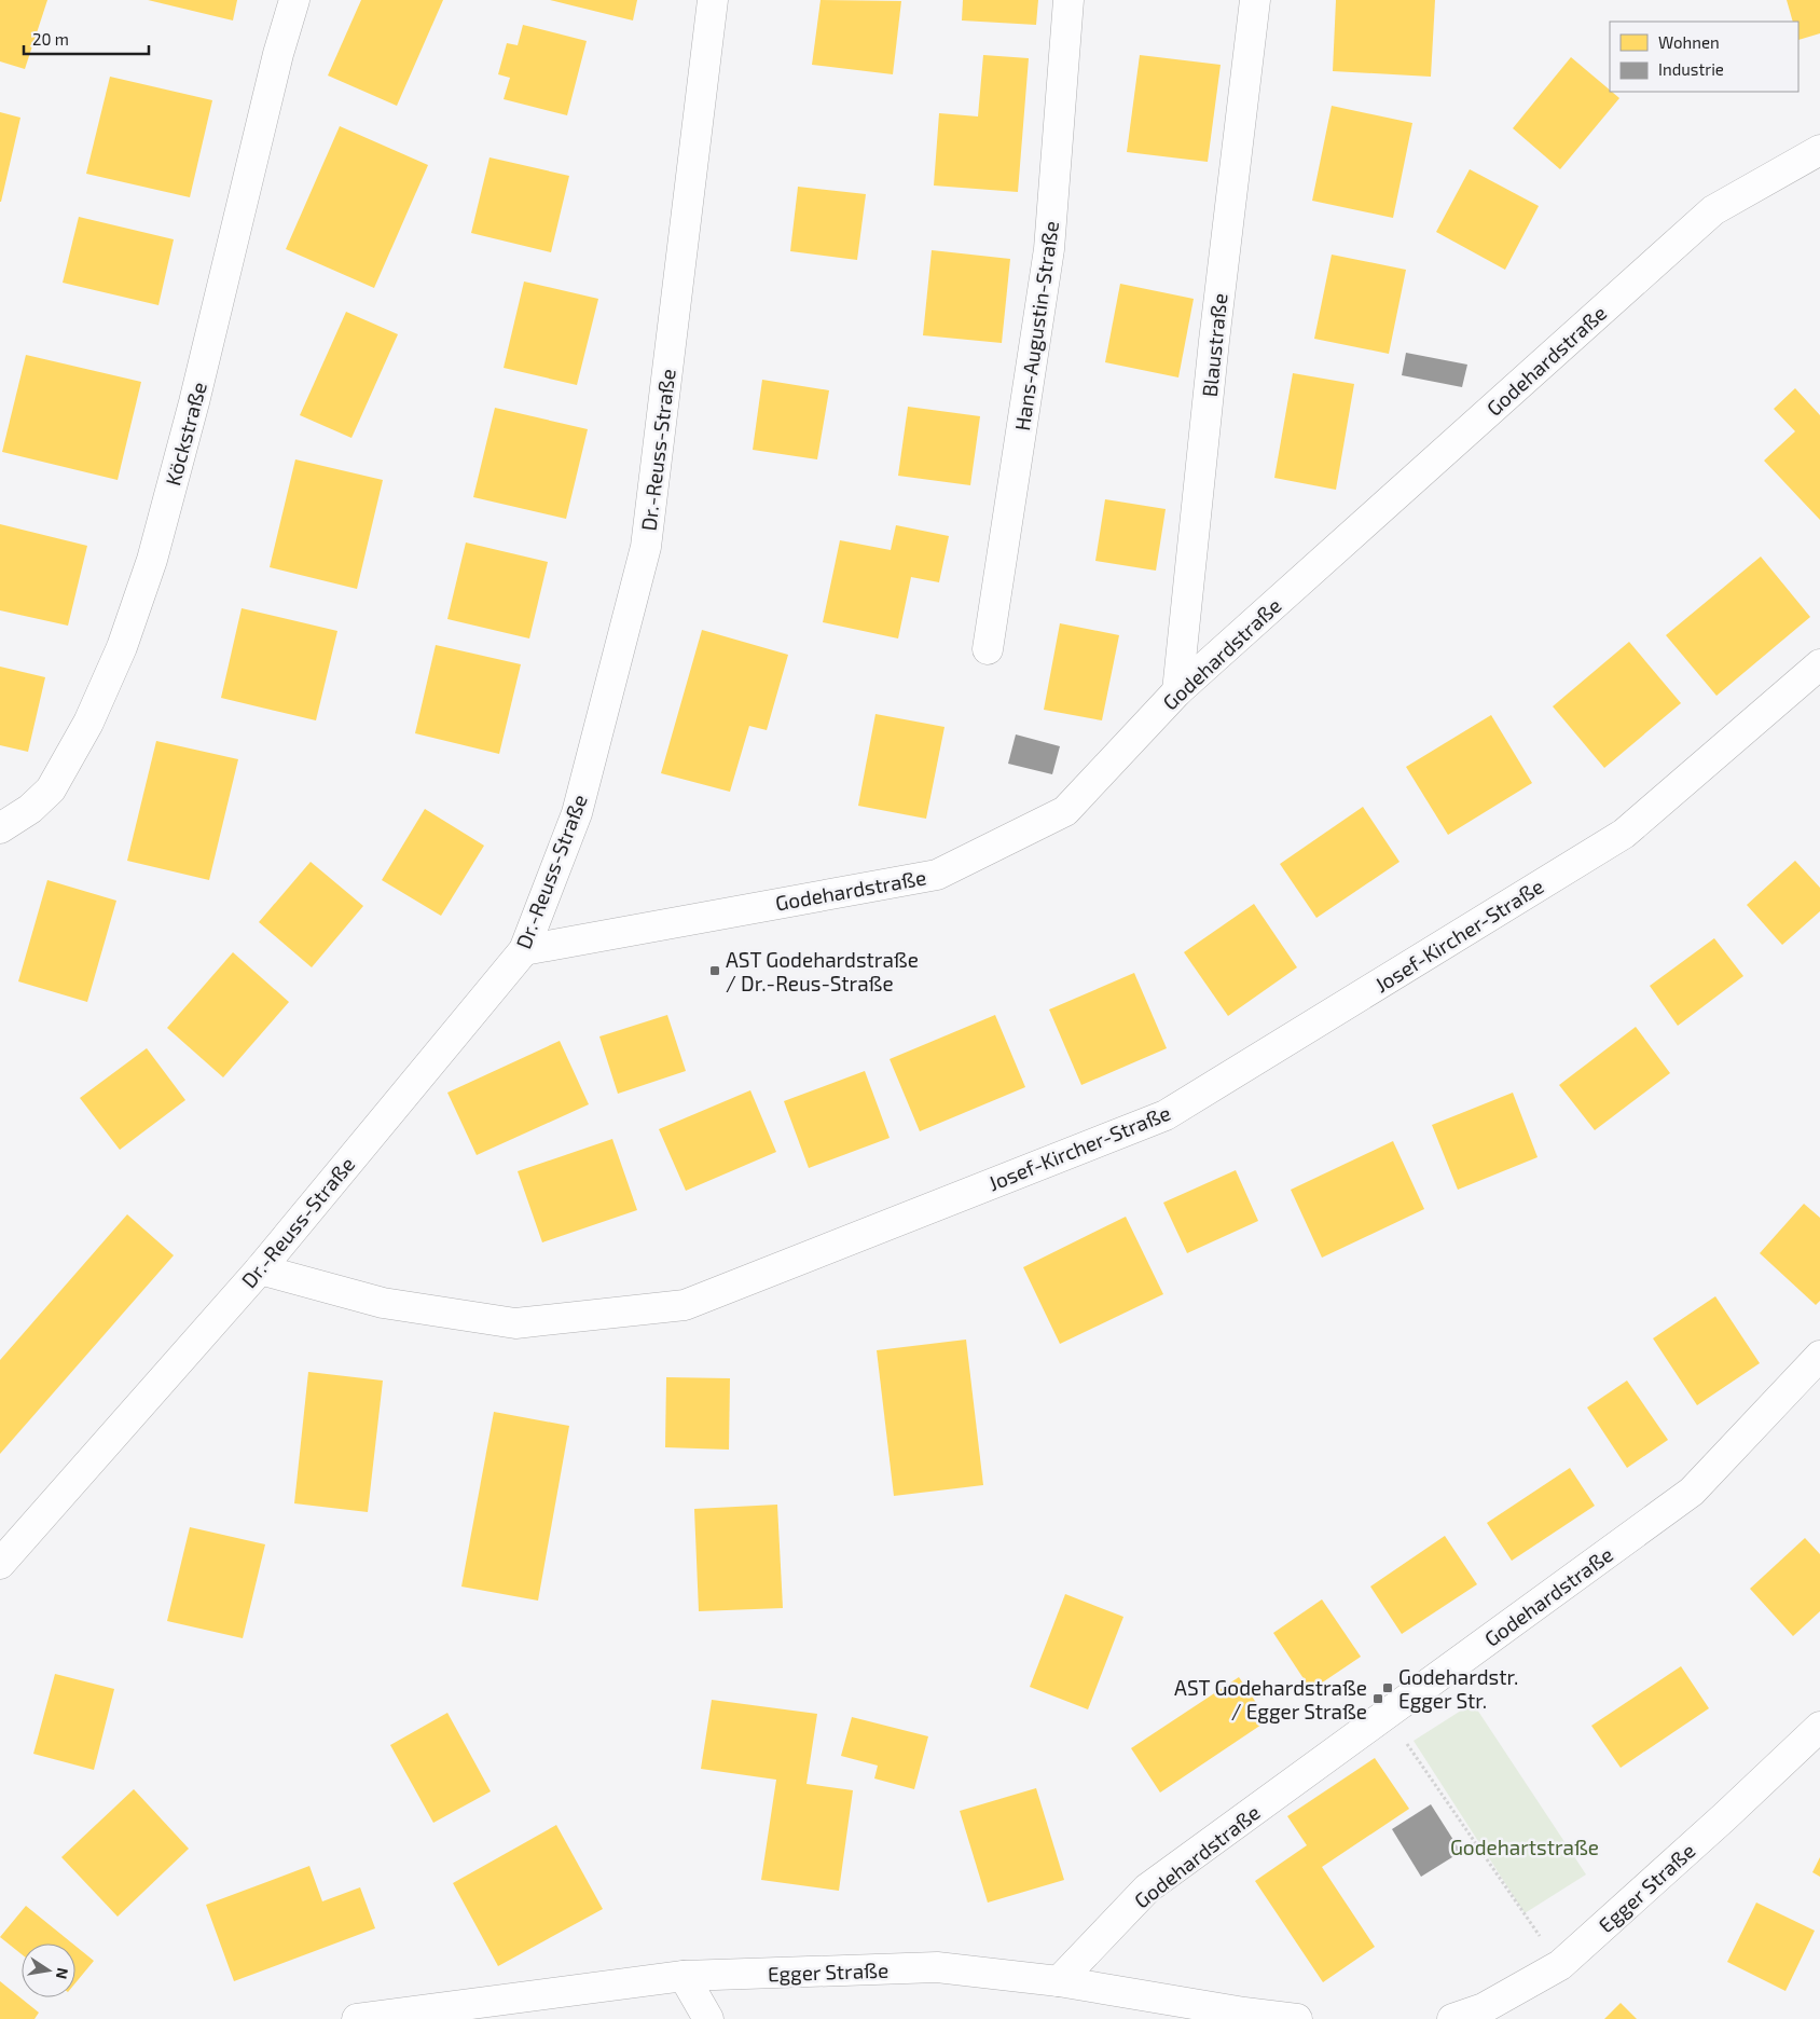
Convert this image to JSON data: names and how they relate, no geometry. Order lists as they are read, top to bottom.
{
  "streets": {
    "street": [
      "Hans-Augustin-Straße",
      "Blaustraße",
      "Godehardstraße",
      "Köckstraße",
      "Dr.-Reuss-Straße",
      "Josef-Kircher-Straße",
      "Egger Straße"
    ]
  },
  "crossings": [
    ["Blaustraße", "Godehardstraße"],
    ["Godehardstraße", "Dr.-Reuss-Straße"],
    ["Godehardstraße", "Egger Straße"],
    ["Dr.-Reuss-Straße", "Josef-Kircher-Straße"]
  ],
  "parks": ["Godehartstraße"],
  "places": {
    "transit": ["AST Godehardstraße / Dr.-Reus-Straße", "Godehardstr. Egger Str.", "AST Godehardstraße / Egger Straße"]
  },
  "legend": ["Wohnen", "Industrie"],
  "scale_bar": "20 m",
  "north": "right"
}
